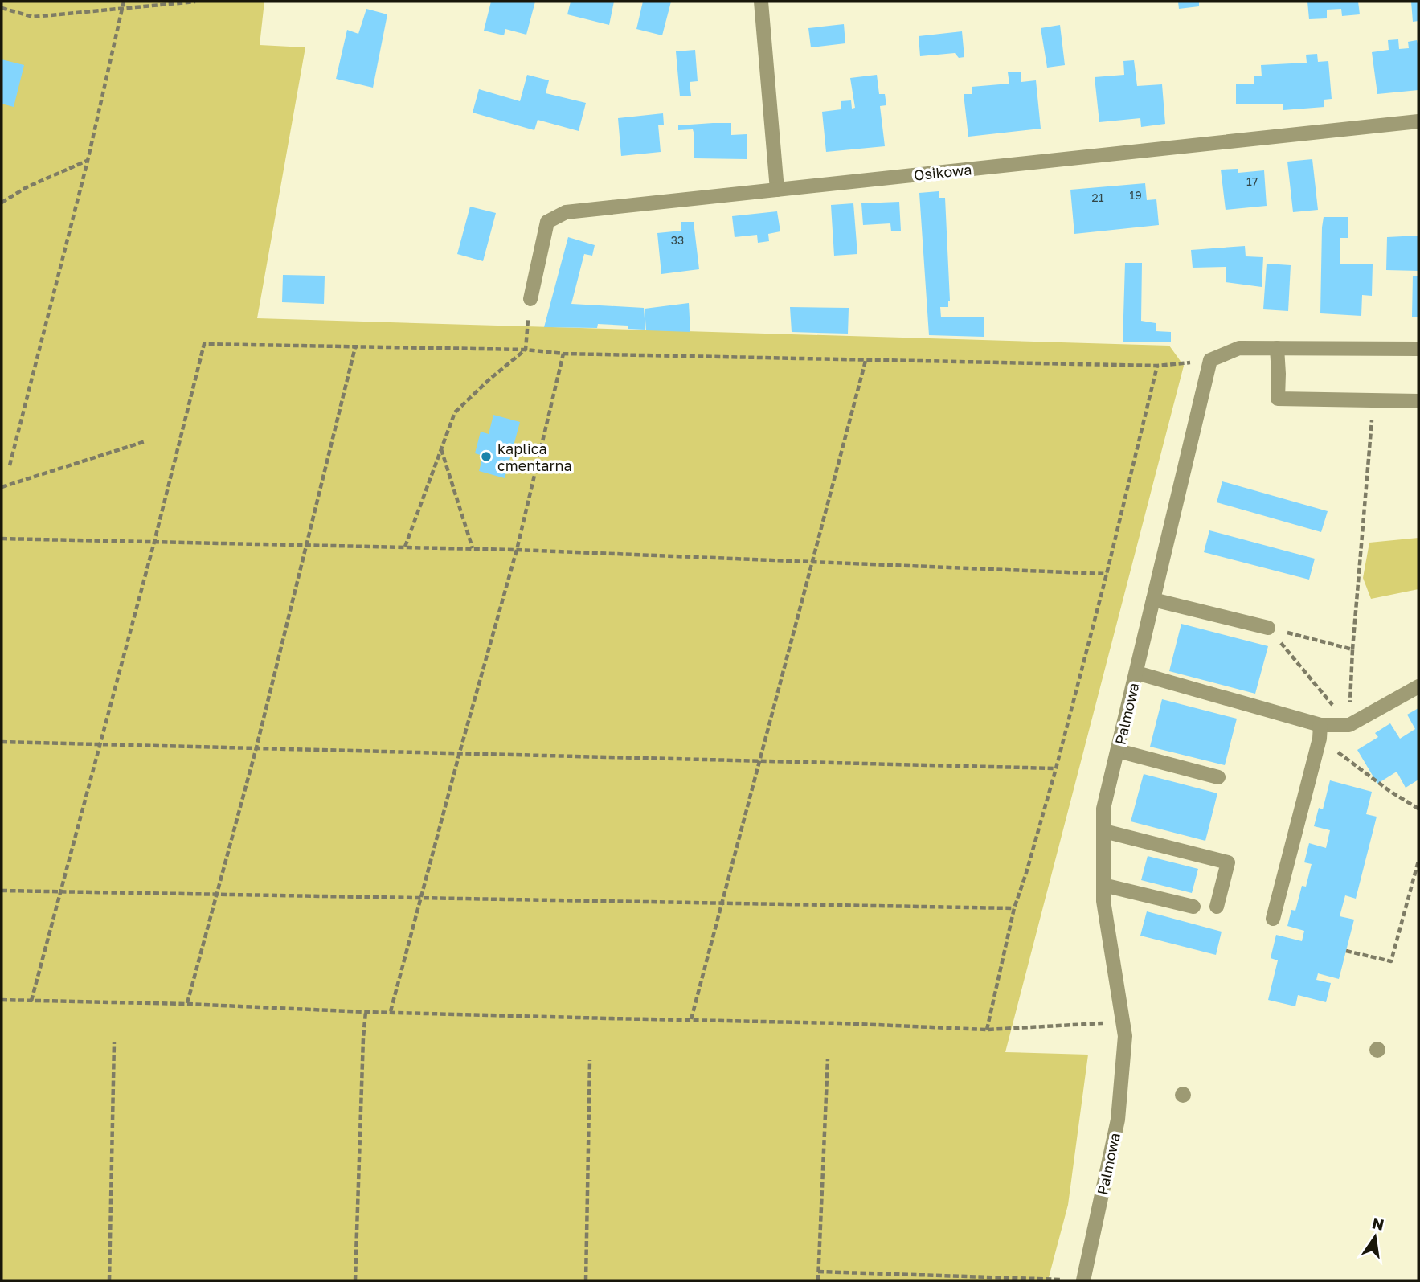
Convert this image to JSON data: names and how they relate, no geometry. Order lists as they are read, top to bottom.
{
  "streets": {
    "street": ["Osikowa", "Palmowa"]
  },
  "places": ["kaplica cmentarna"],
  "house_numbers": [
    "17",
    "19",
    "21",
    "33"
  ],
  "north": "top"
}
